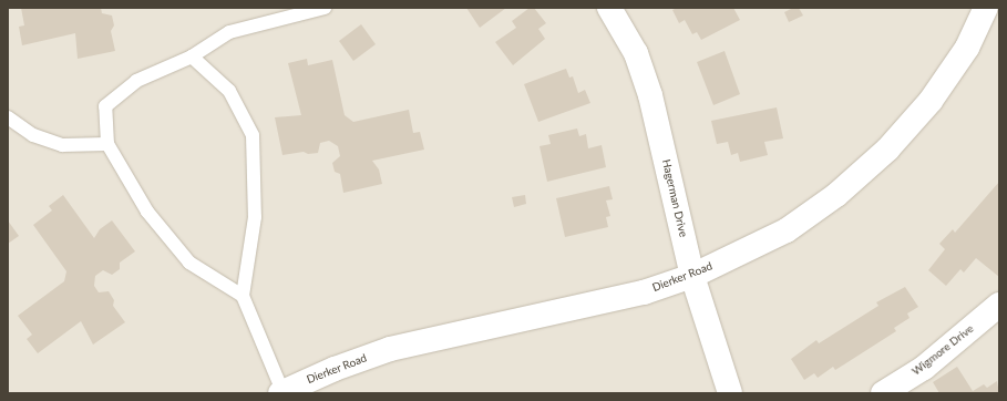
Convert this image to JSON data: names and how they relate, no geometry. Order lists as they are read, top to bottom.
{
  "streets": {
    "street": ["Hagerman Drive", "Dierker Road", "Wigmore Drive"]
  },
  "crossings": [
    ["Hagerman Drive", "Dierker Road"]
  ]
}
